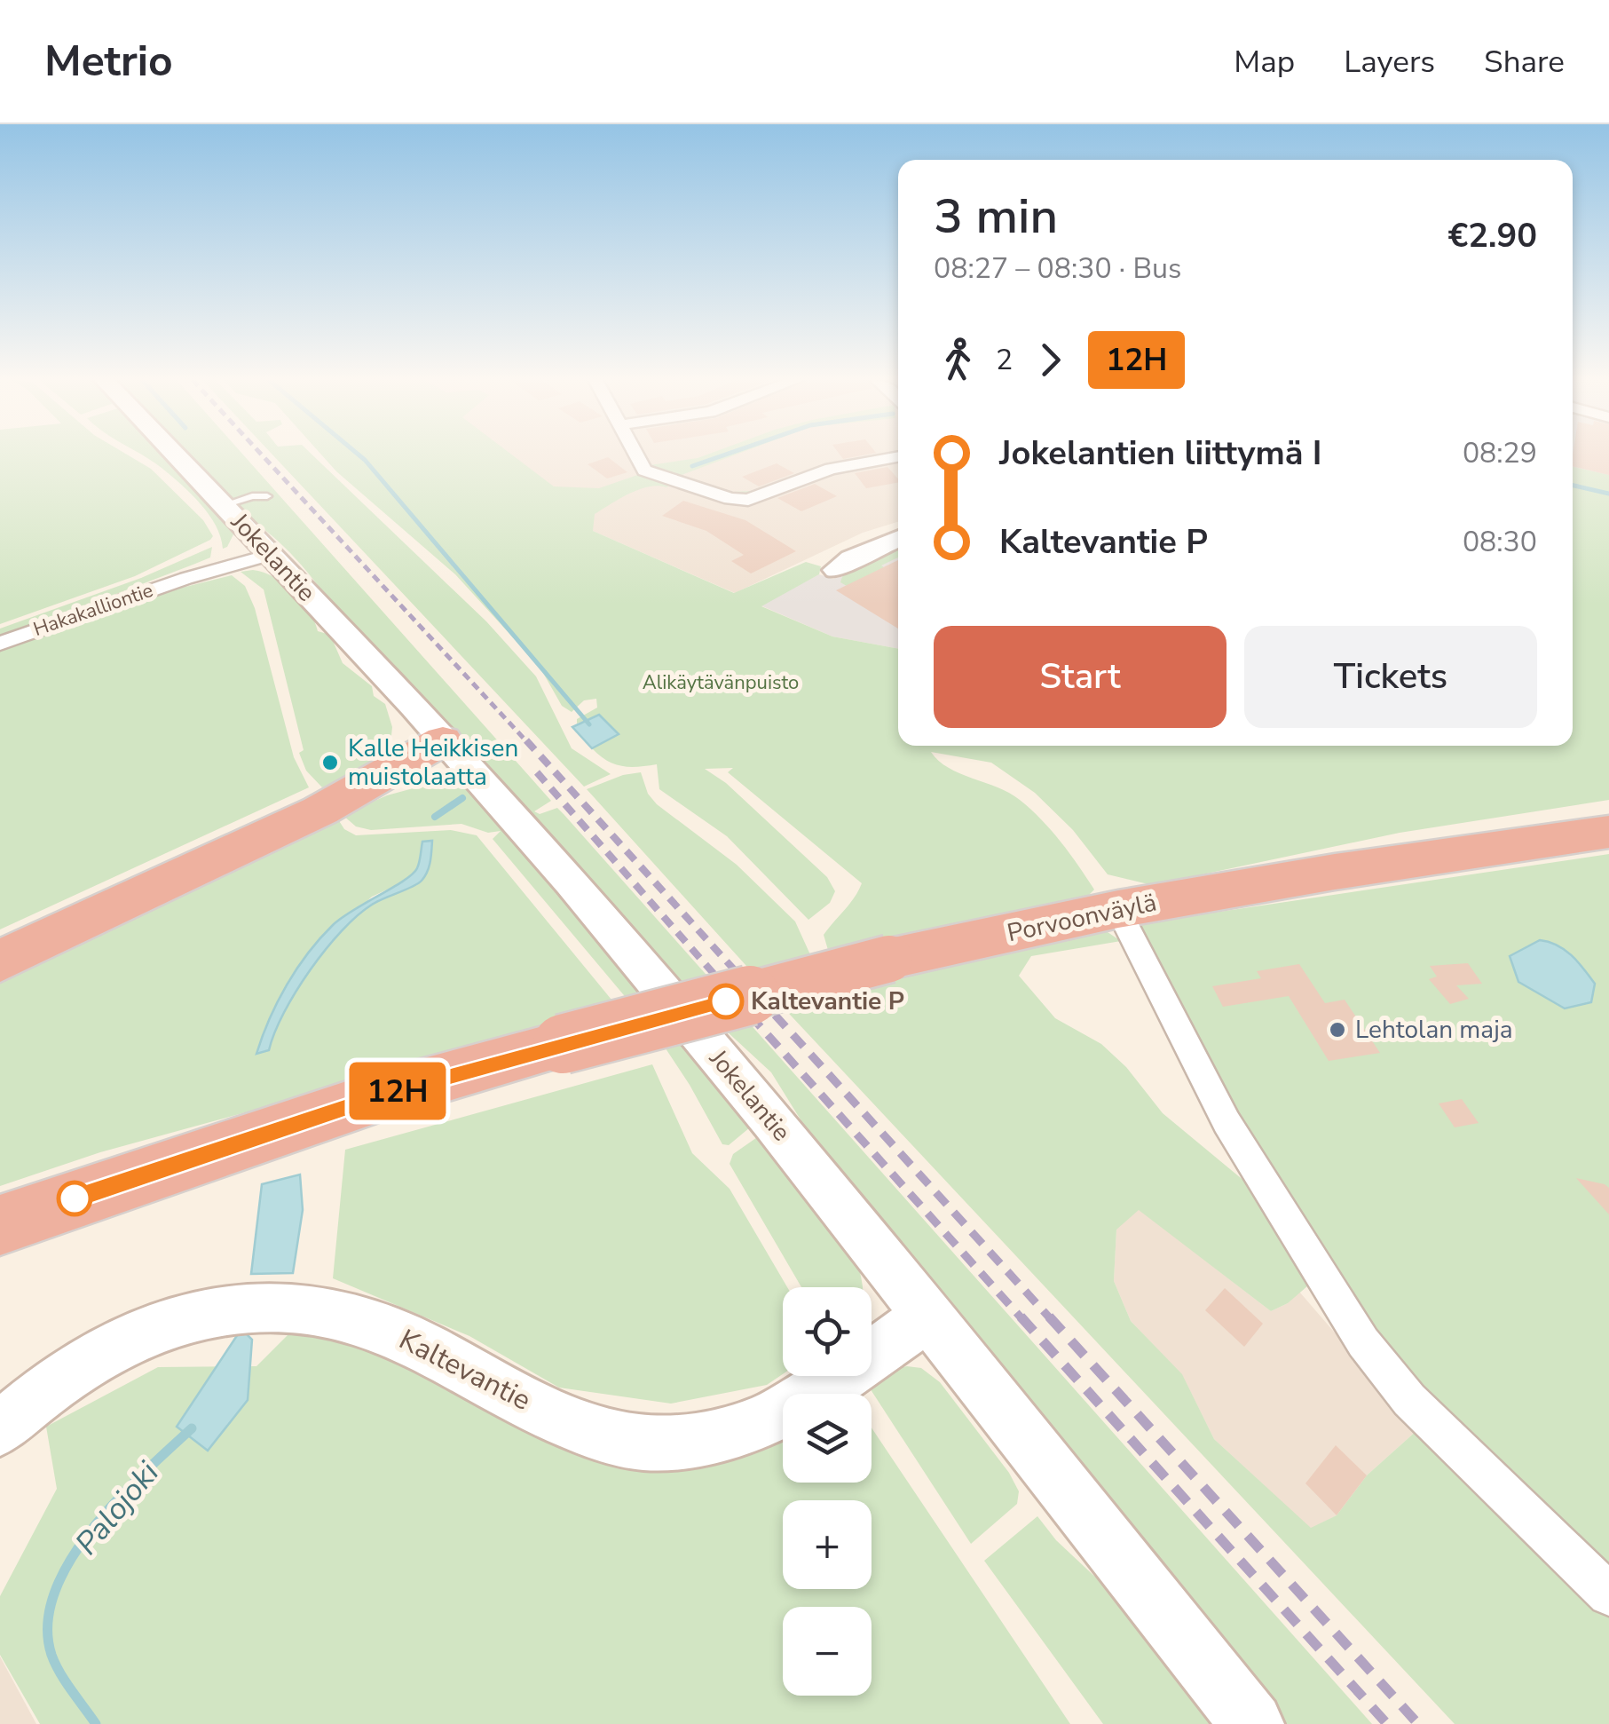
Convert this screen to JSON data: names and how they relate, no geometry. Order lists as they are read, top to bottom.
{
  "streets": {
    "highway": ["Porvoonväylä"],
    "street": ["Jokelantie", "Hakakalliontie", "Kaltevantie"]
  },
  "crossings": [
    ["Jokelantie", "Hakakalliontie"],
    ["Jokelantie", "Kaltevantie"]
  ],
  "water": ["Palojoki"],
  "parks": ["Alikäytävänpuisto"],
  "places": ["Kalle Heikkisen muistolaatta", "Kaltevantie P", "Lehtolan maja"],
  "lines": ["bus line 12H"],
  "page": {
    "header": "Metrio",
    "nav": ["Map", "Layers", "Share"],
    "on_map": "12H",
    "heading": ["3 min", "08:27 – 08:30 · Bus", "€2.90"],
    "legs": ["2", "12H"],
    "list": [
      {
        "name": "Jokelantien liittymä I",
        "value": "08:29"
      },
      {
        "name": "Kaltevantie P",
        "value": "08:30"
      }
    ],
    "buttons": ["Start", "Tickets"],
    "map_buttons": ["+", "−"]
  }
}
